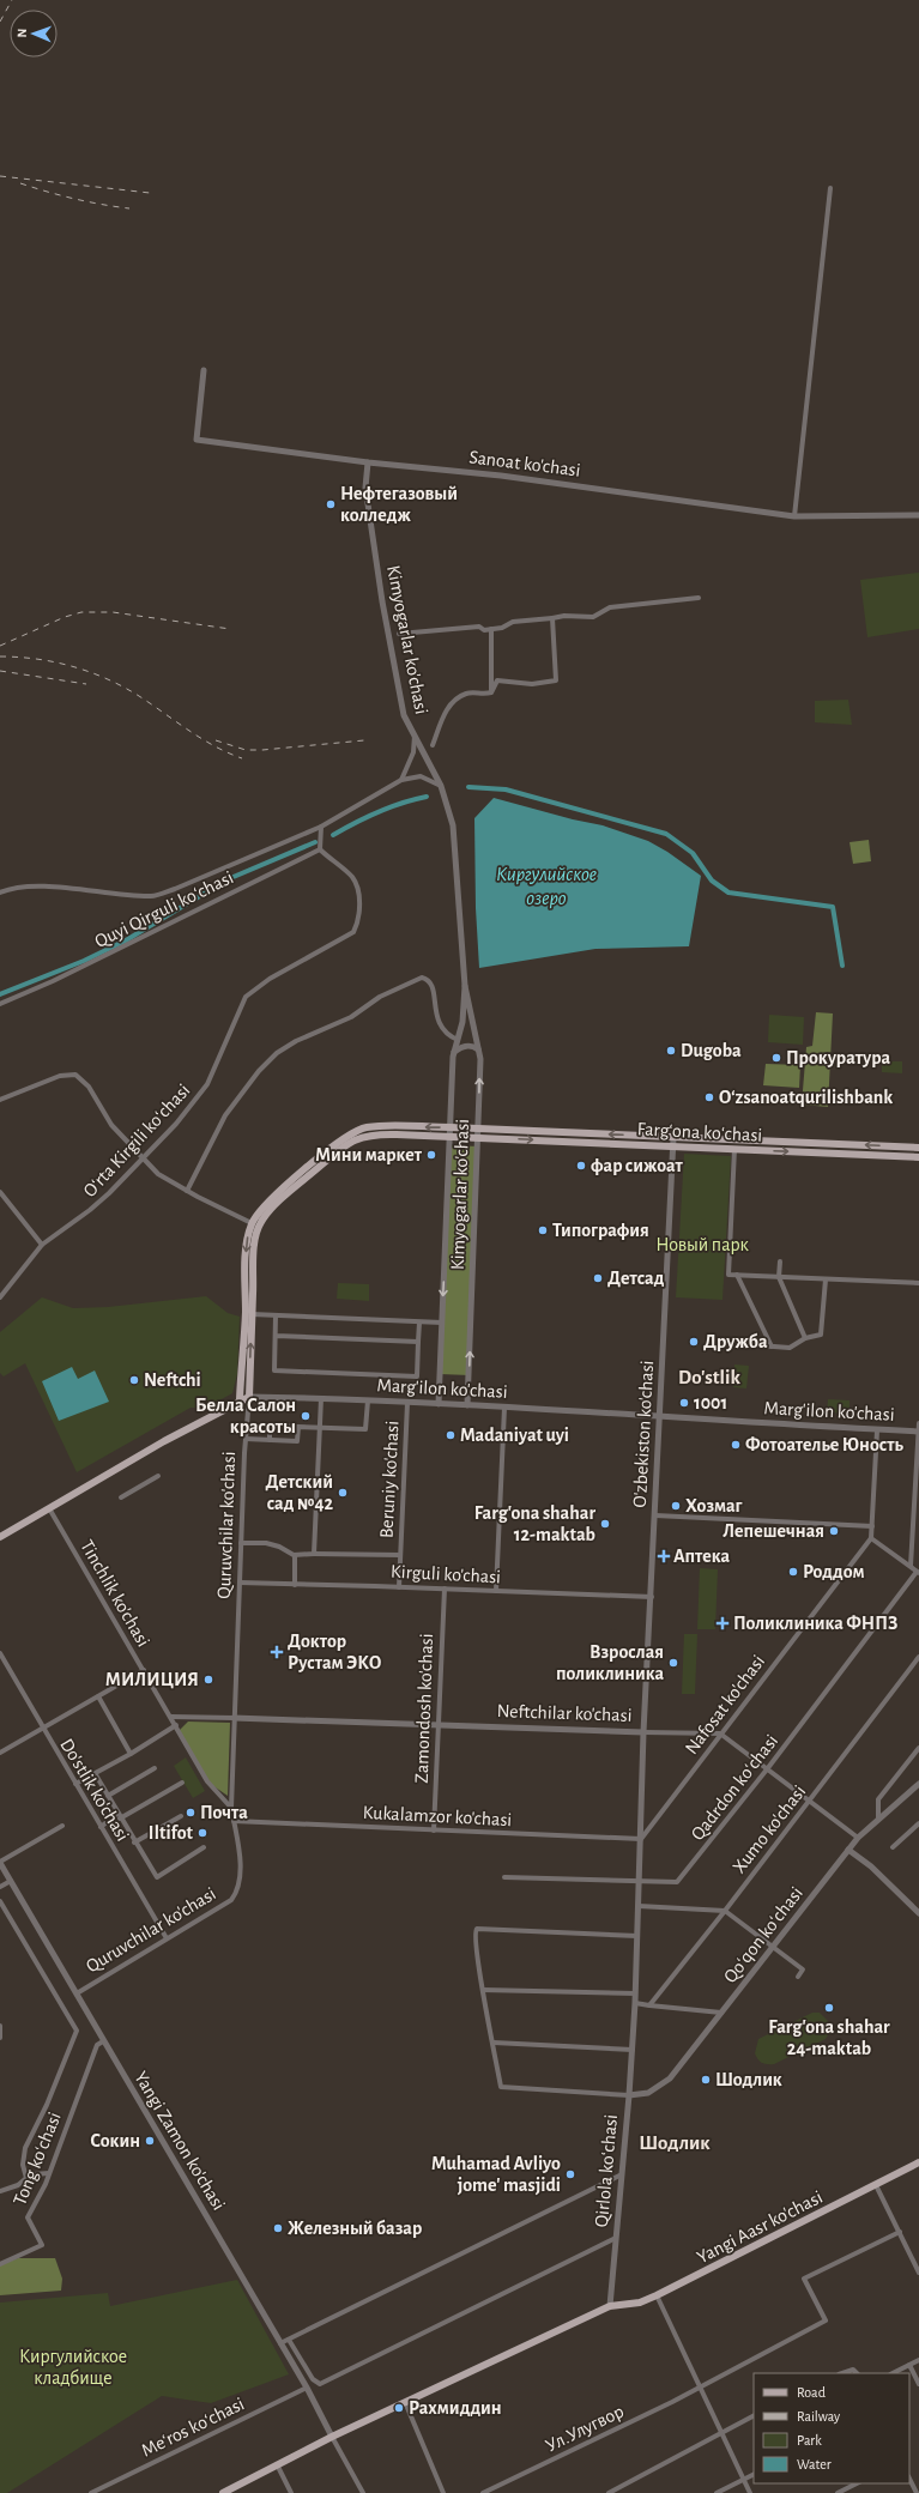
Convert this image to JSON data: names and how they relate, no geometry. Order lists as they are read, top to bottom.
{
  "streets": {
    "main road": [
      "Fargʻona koʻchasi",
      "Marg'ilon ko'chasi",
      "Quruvchilar ko'chasi",
      "Yangi Aasr ko'chasi"
    ],
    "street": [
      "Sanoat ko'chasi",
      "Kimyogarlar ko'chasi",
      "Quyi Qirguli koʻchasi",
      "Oʻrta Kirgili koʻchasi",
      "O'zbekiston ko'chasi",
      "Beruniy ko'chasi",
      "Kirguli ko'chasi",
      "Tinchlik ko'chasi",
      "Nafosat ko'chasi",
      "Zamondosh ko'chasi",
      "Neftchilar ko'chasi",
      "Qadrdon koʻchasi",
      "Do'stlik ko'chasi",
      "Kukalamzor ko'chasi",
      "Xumo ko'chasi",
      "Qoʻqon koʻchasi",
      "Yangi Zamon ko'chasi",
      "Tong koʻchasi",
      "Qirlola koʻchasi",
      "Meʻros koʻchasi",
      "Ул.Улугвор"
    ]
  },
  "crossings": [
    ["Sanoat ko'chasi", "Kimyogarlar ko'chasi"],
    ["Kimyogarlar ko'chasi", "Fargʻona koʻchasi"],
    ["Kimyogarlar ko'chasi", "Marg'ilon ko'chasi"],
    ["Kimyogarlar ko'chasi", "Quruvchilar ko'chasi"],
    ["Quyi Qirguli koʻchasi", "Oʻrta Kirgili koʻchasi"],
    ["Fargʻona koʻchasi", "O'zbekiston ko'chasi"],
    ["Fargʻona koʻchasi", "Quruvchilar ko'chasi"],
    ["Marg'ilon ko'chasi", "O'zbekiston ko'chasi"],
    ["Marg'ilon ko'chasi", "Beruniy ko'chasi"],
    ["Marg'ilon ko'chasi", "Quruvchilar ko'chasi"],
    ["Marg'ilon ko'chasi", "Tinchlik ko'chasi"],
    ["O'zbekiston ko'chasi", "Kirguli ko'chasi"],
    ["O'zbekiston ko'chasi", "Neftchilar ko'chasi"],
    ["O'zbekiston ko'chasi", "Qirlola koʻchasi"],
    ["Beruniy ko'chasi", "Kirguli ko'chasi"],
    ["Quruvchilar ko'chasi", "Kirguli ko'chasi"],
    ["Quruvchilar ko'chasi", "Tinchlik ko'chasi"],
    ["Quruvchilar ko'chasi", "Neftchilar ko'chasi"],
    ["Quruvchilar ko'chasi", "Do'stlik ko'chasi"],
    ["Quruvchilar ko'chasi", "Kukalamzor ko'chasi"],
    ["Quruvchilar ko'chasi", "Yangi Zamon ko'chasi"],
    ["Kirguli ko'chasi", "Zamondosh ko'chasi"],
    ["Nafosat ko'chasi", "Neftchilar ko'chasi"],
    ["Nafosat ko'chasi", "Kukalamzor ko'chasi"],
    ["Nafosat ko'chasi", "Qirlola koʻchasi"],
    ["Zamondosh ko'chasi", "Neftchilar ko'chasi"],
    ["Zamondosh ko'chasi", "Kukalamzor ko'chasi"],
    ["Neftchilar ko'chasi", "Qirlola koʻchasi"],
    ["Qadrdon koʻchasi", "Qirlola koʻchasi"],
    ["Kukalamzor ko'chasi", "Qirlola koʻchasi"],
    ["Qoʻqon koʻchasi", "Qirlola koʻchasi"],
    ["Yangi Zamon ko'chasi", "Tong koʻchasi"],
    ["Yangi Zamon ko'chasi", "Meʻros koʻchasi"],
    ["Qirlola koʻchasi", "Yangi Aasr ko'chasi"]
  ],
  "districts": ["Do'stlik", "Шодлик"],
  "water": ["Киргулийское озеро"],
  "parks": ["Новый парк", "Киргулийское кладбище"],
  "places": {
    "other": [
      "Нефтегазовый колледж",
      "Dugoba",
      "Прокуратура",
      "Oʻzsanoatqurilishbank",
      "Мини маркет",
      "фар сижоат",
      "Типография",
      "Детсад",
      "Дружба",
      "Neftchi",
      "1001",
      "Белла Салон красоты",
      "Madaniyat uyi",
      "Фотоателье Юность",
      "Детский сад №42",
      "Хозмаг",
      "Farg'ona shahar 12-maktab",
      "Лепешечная",
      "Роддом",
      "Взрослая поликлиника",
      "МИЛИЦИЯ",
      "Почта",
      "Iltifot",
      "Farg'ona shahar 24-maktab",
      "Шодлик",
      "Сокин",
      "Muhamad Avliyo jome' masjidi",
      "Железный базар",
      "Рахмиддин"
    ],
    "health": ["Аптека", "Поликлиника ФНПЗ", "Доктор Рустам ЭКО"]
  },
  "legend": [
    "Road",
    "Railway",
    "Park",
    "Water"
  ],
  "north": "left"
}
